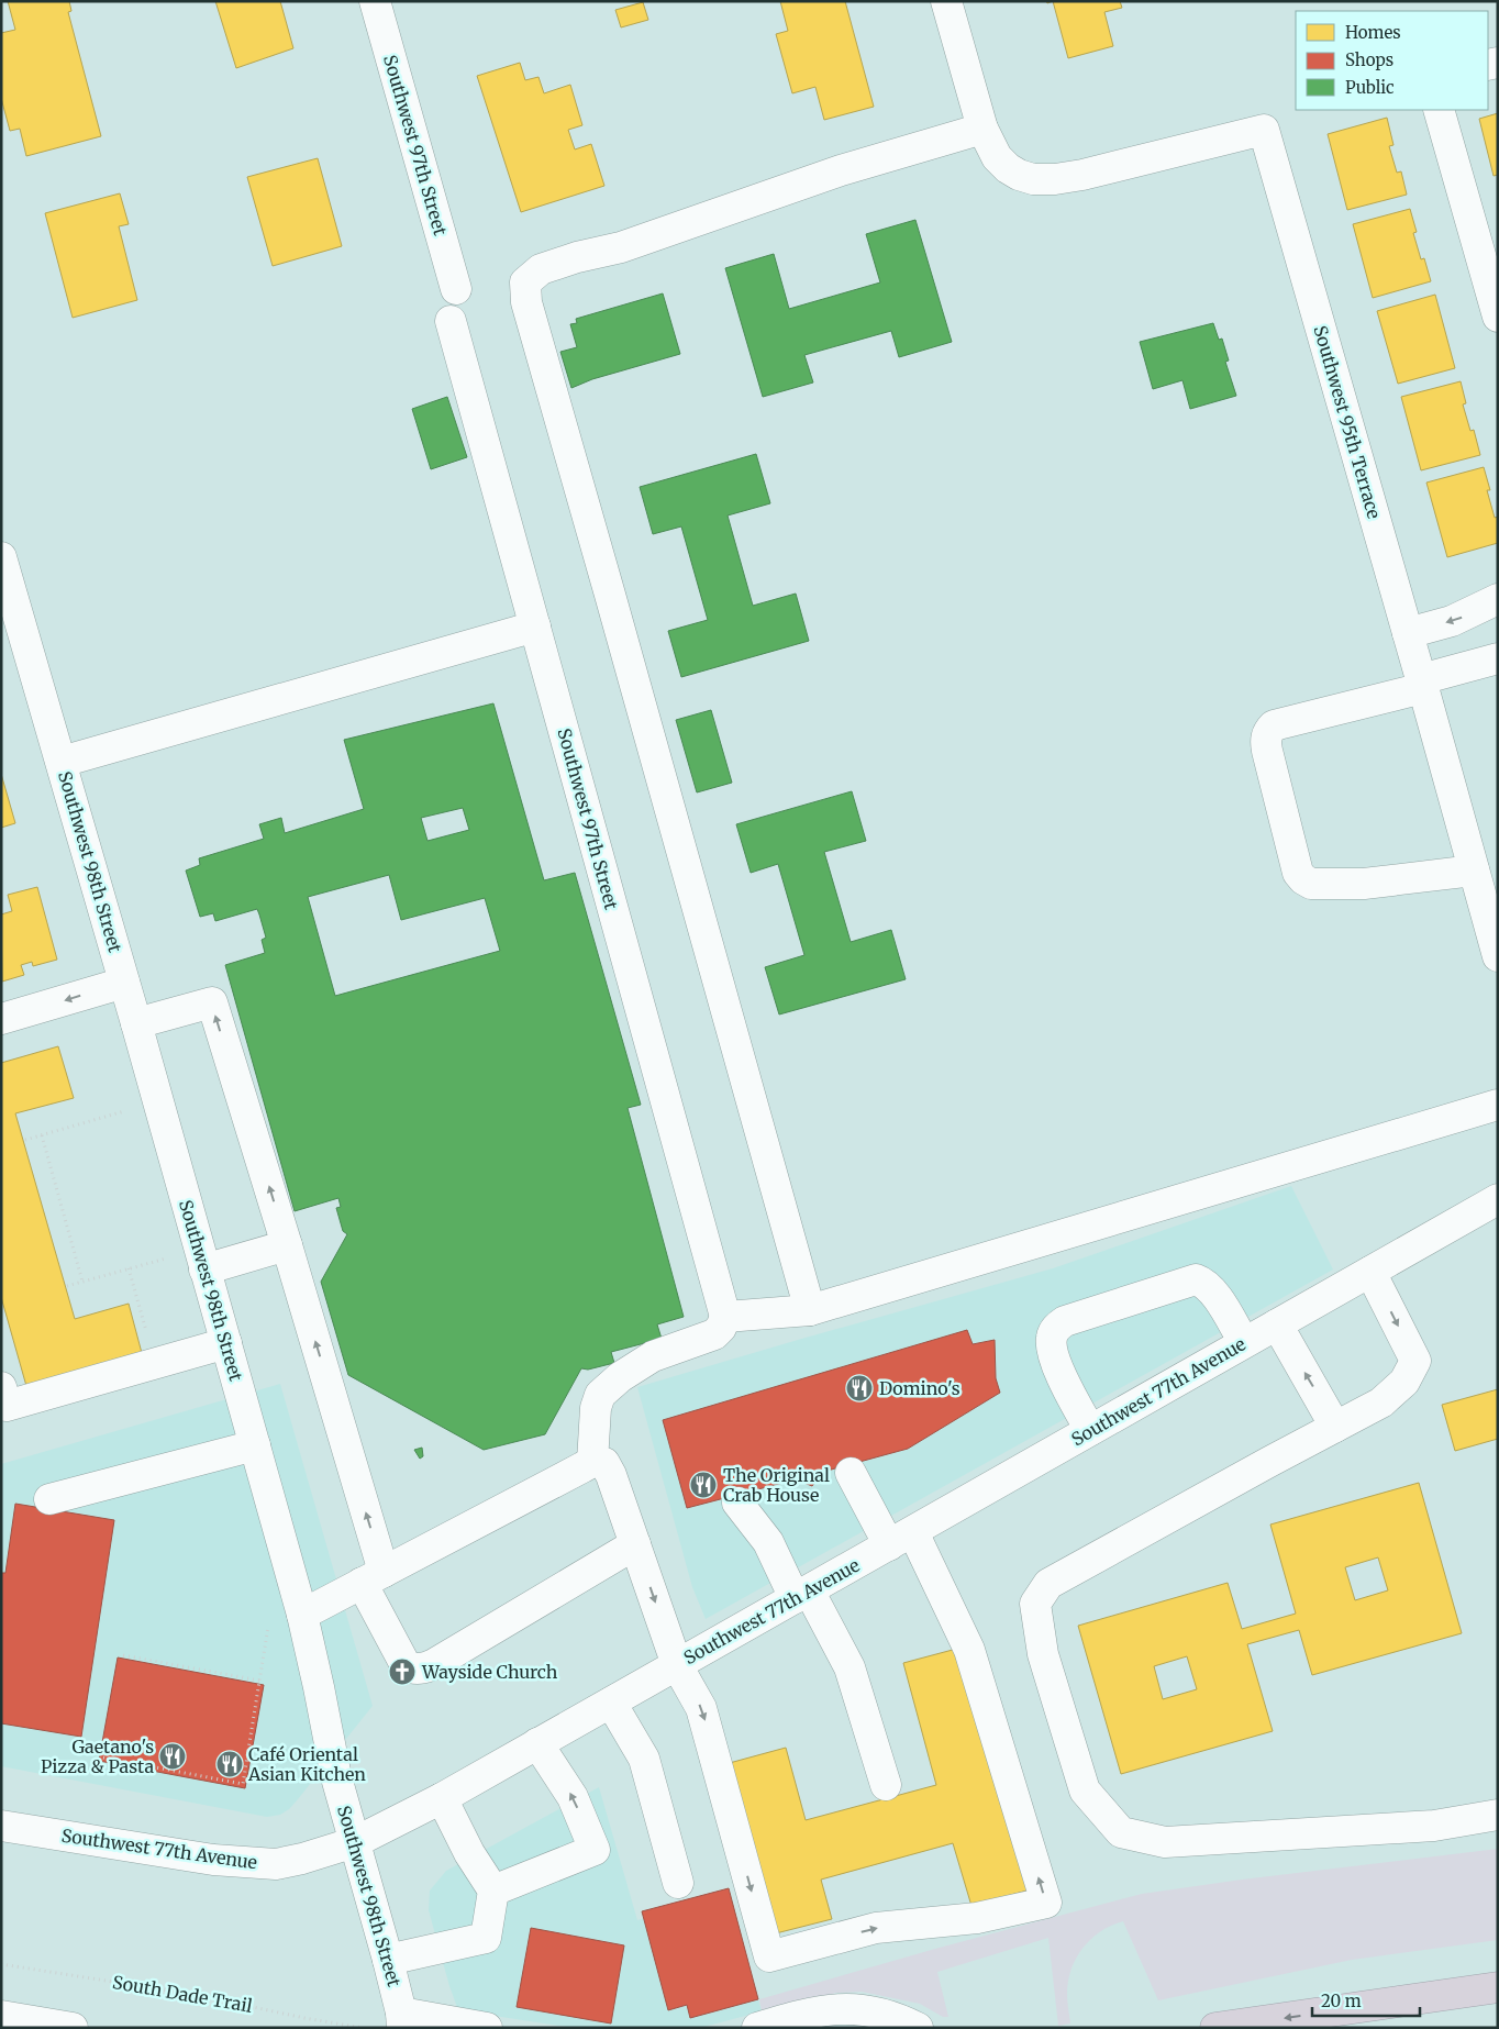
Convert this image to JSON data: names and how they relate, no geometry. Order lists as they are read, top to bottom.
{
  "streets": {
    "street": [
      "Southwest 97th Street",
      "Southwest 95th Terrace",
      "Southwest 98th Street",
      "Southwest 77th Avenue"
    ],
    "path": ["South Dade Trail"]
  },
  "crossings": [
    ["Southwest 98th Street", "Southwest 77th Avenue"]
  ],
  "places": {
    "restaurant": [
      "Domino's",
      "The Original Crab House",
      "Gaetano's Pizza & Pasta",
      "Café Oriental Asian Kitchen"
    ],
    "church": ["Wayside Church"]
  },
  "legend": ["Homes", "Shops", "Public"],
  "scale_bar": "20 m"
}
